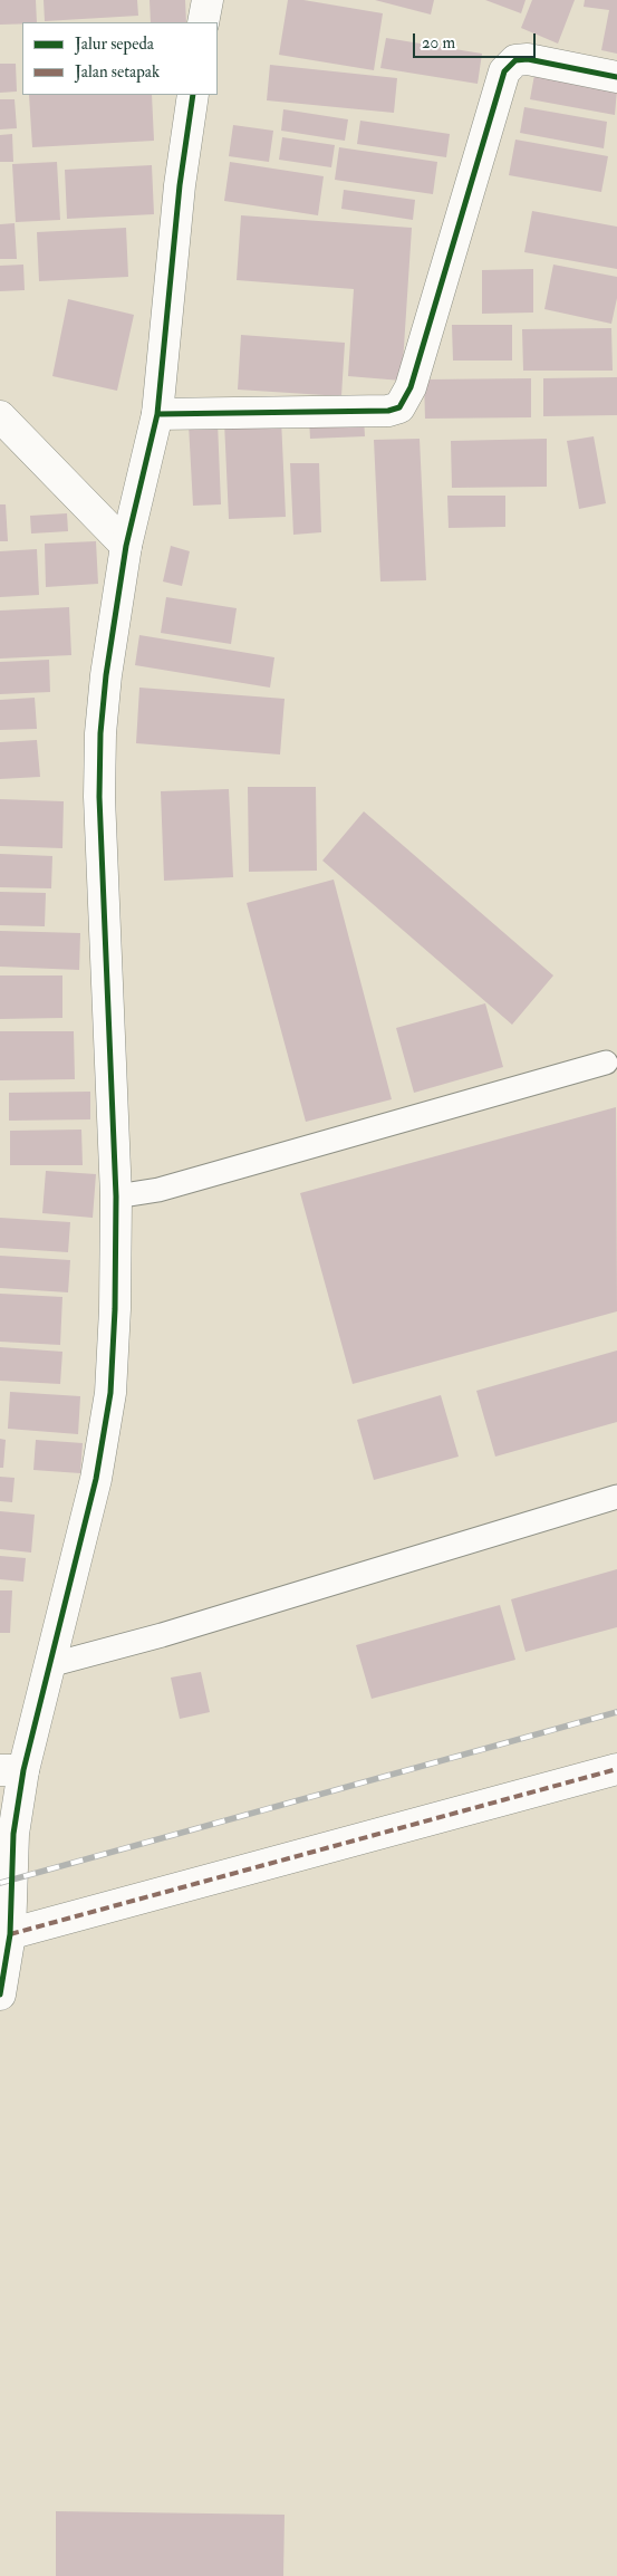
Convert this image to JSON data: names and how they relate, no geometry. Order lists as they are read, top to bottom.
{
  "legend": ["Jalur sepeda", "Jalan setapak"],
  "scale_bar": "20 m"
}
